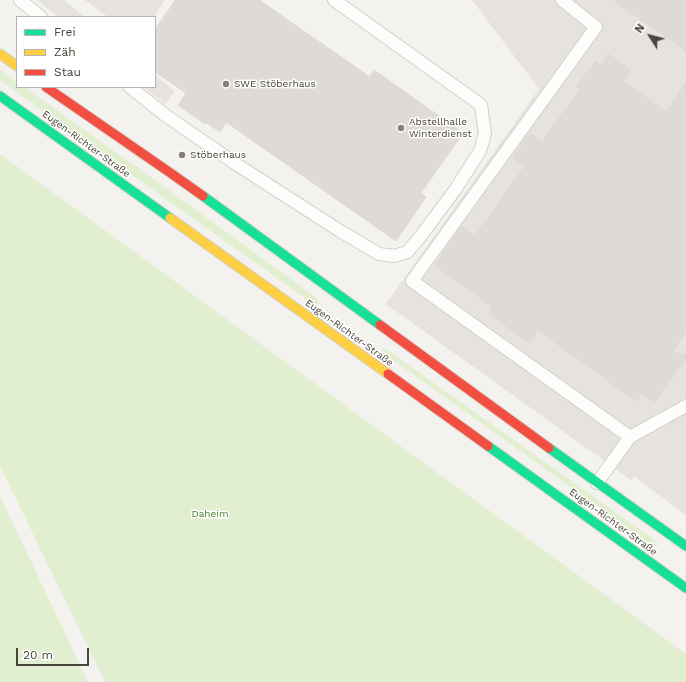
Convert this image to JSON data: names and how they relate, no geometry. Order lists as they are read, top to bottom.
{
  "streets": {
    "main road": ["Eugen-Richter-Straße"]
  },
  "parks": ["Daheim"],
  "places": ["SWE Stöberhaus", "Abstellhalle Winterdienst", "Stöberhaus"],
  "legend": ["Frei", "Zäh", "Stau"],
  "scale_bar": "20 m",
  "north": "top left"
}
